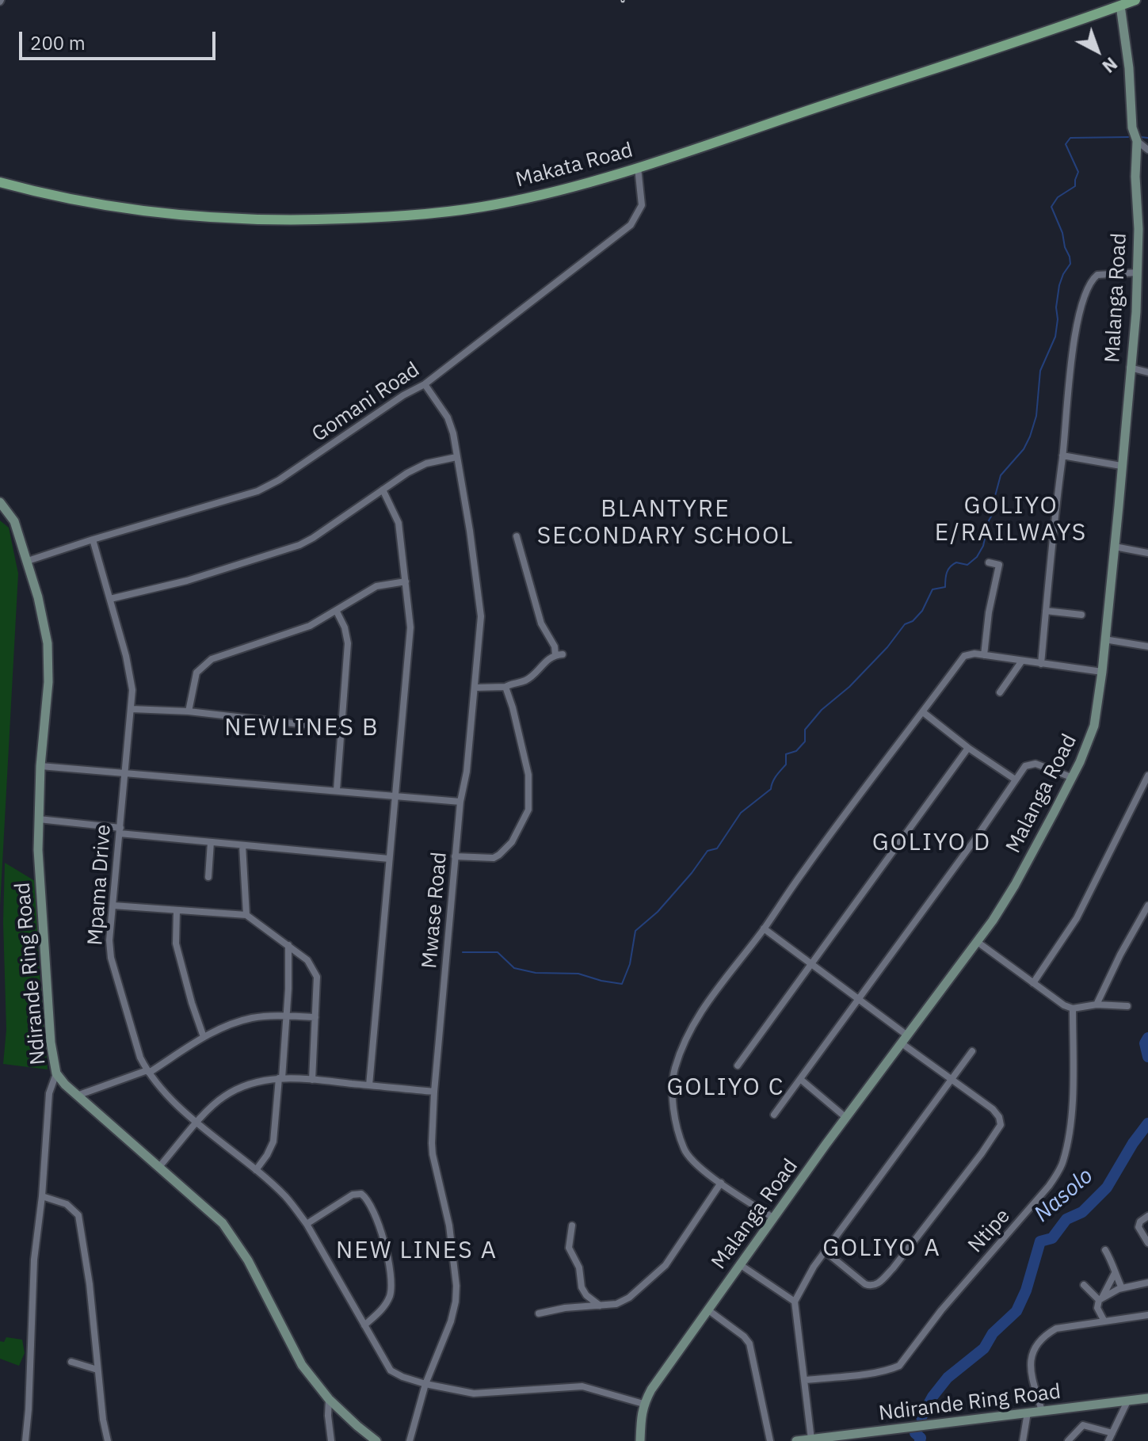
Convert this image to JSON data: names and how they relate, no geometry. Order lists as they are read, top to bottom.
{
  "streets": {
    "main road": ["Makata Road"],
    "street": [
      "Malanga Road",
      "Gomani Road",
      "Mpama Drive",
      "Mwase Road",
      "Ndirande Ring Road",
      "Ntipe"
    ]
  },
  "crossings": [
    ["Makata Road", "Malanga Road"],
    ["Makata Road", "Gomani Road"],
    ["Malanga Road", "Mpama Drive"],
    ["Gomani Road", "Mpama Drive"],
    ["Gomani Road", "Mwase Road"],
    ["Gomani Road", "Ndirande Ring Road"],
    ["Mpama Drive", "Mwase Road"]
  ],
  "districts": [
    "GOLIYO E/RAILWAYS",
    "BLANTYRE SECONDARY SCHOOL",
    "NEWLINES B",
    "GOLIYO D",
    "GOLIYO C",
    "GOLIYO A",
    "NEW LINES A"
  ],
  "water": ["Nasolo"],
  "scale_bar": "200 m",
  "north": "bottom right"
}
